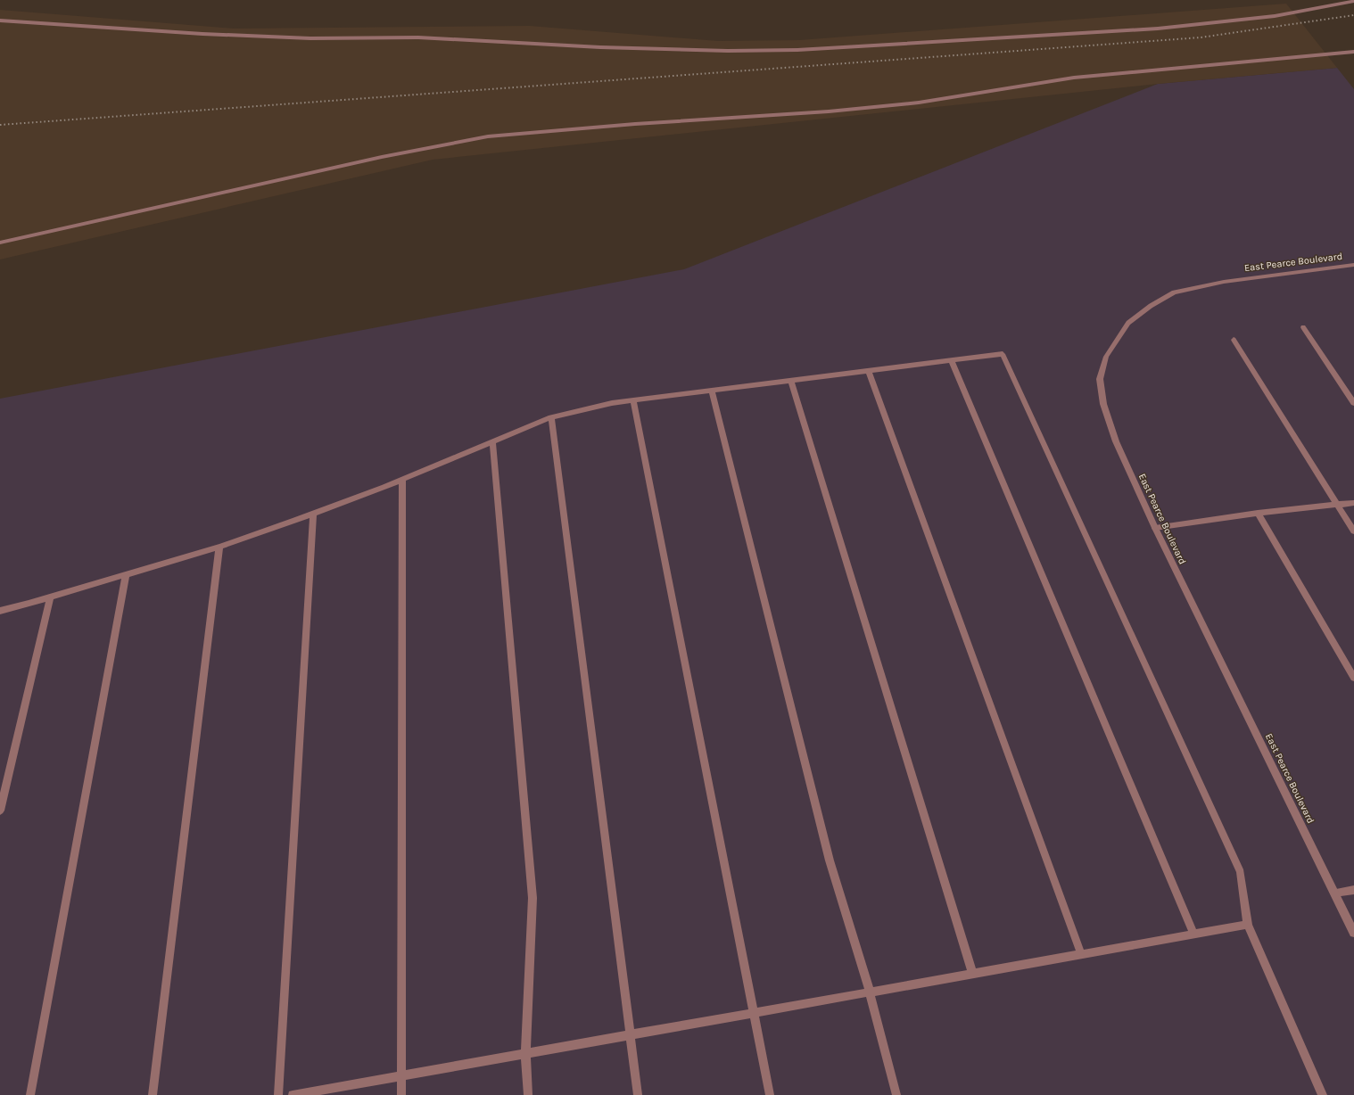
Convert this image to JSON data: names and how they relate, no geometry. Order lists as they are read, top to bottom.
{
  "streets": {
    "street": ["East Pearce Boulevard"]
  }
}
